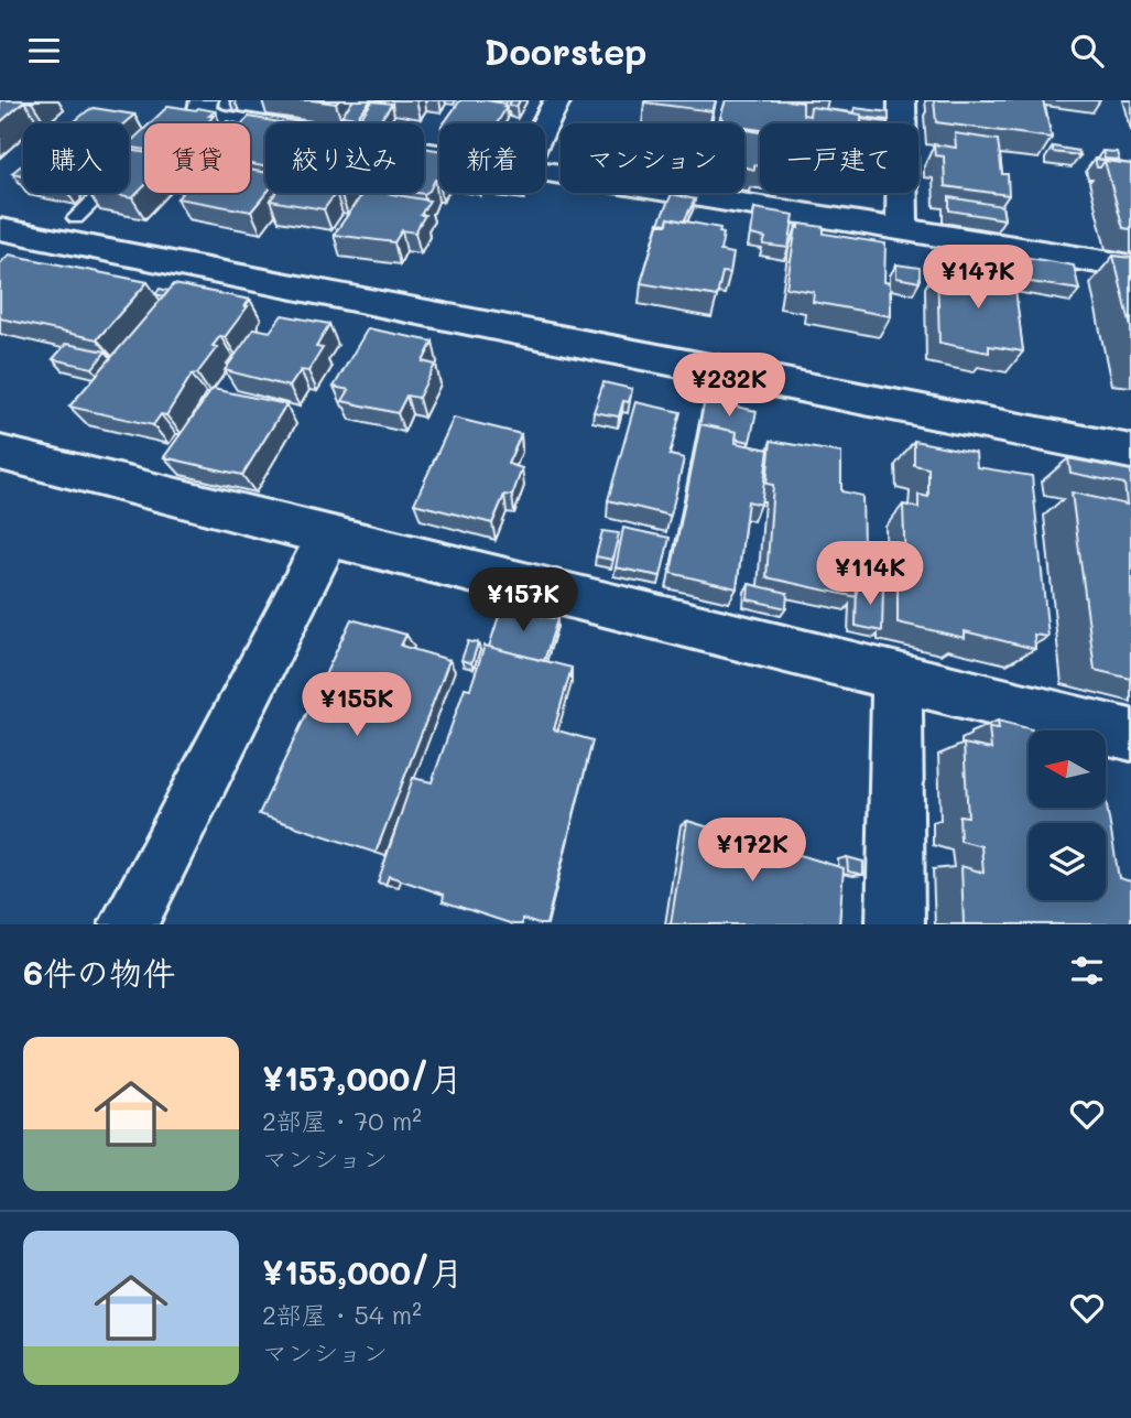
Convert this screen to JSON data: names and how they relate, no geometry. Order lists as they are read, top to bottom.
{
  "north": "left",
  "page": {
    "header": "Doorstep",
    "chip": [
      "購入",
      "賃貸",
      "絞り込み",
      "新着",
      "マンション",
      "一戸建て"
    ],
    "price": [
      "¥147K",
      "¥232K",
      "¥114K",
      "¥157K",
      "¥155K",
      "¥172K"
    ],
    "heading": "6件の物件",
    "list": [
      {
        "name": "¥157,000/月",
        "note": "2部屋 · 70 m² · マンション"
      },
      {
        "name": "¥155,000/月",
        "note": "2部屋 · 54 m² · マンション"
      }
    ]
  }
}
